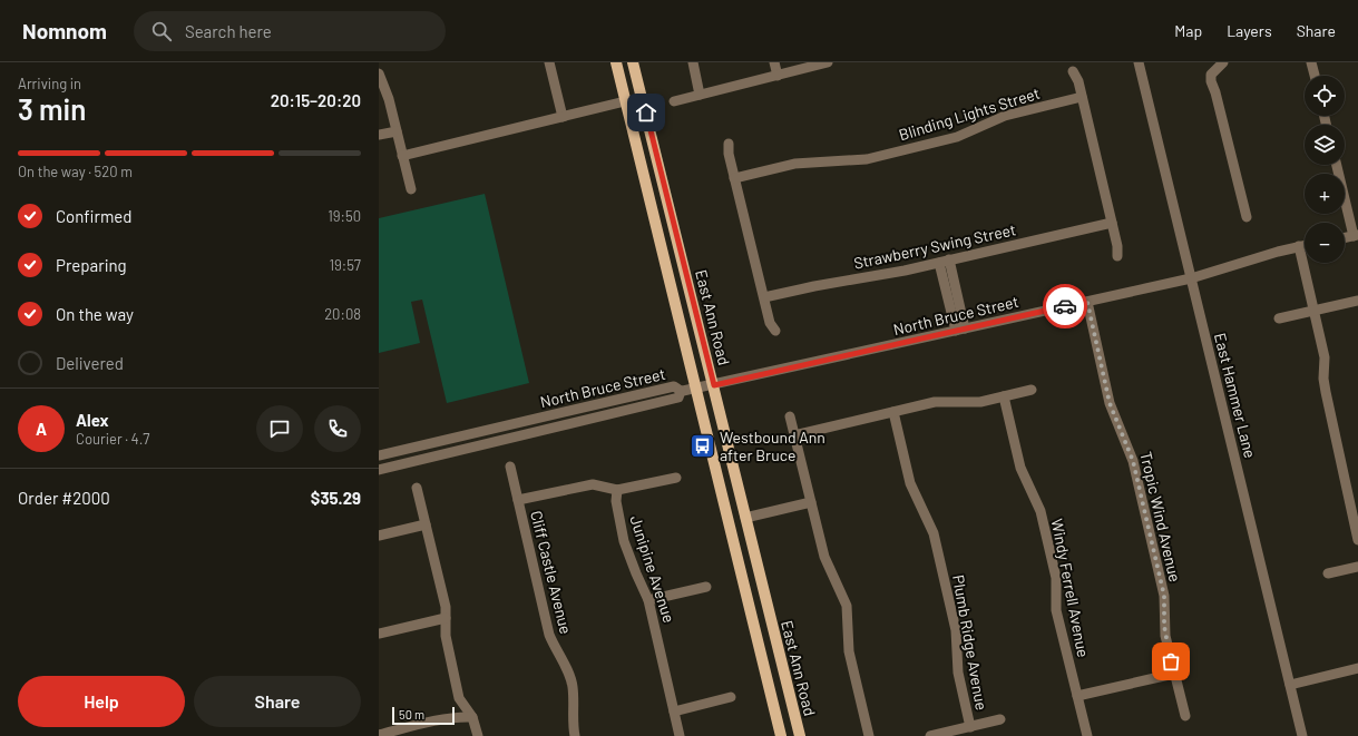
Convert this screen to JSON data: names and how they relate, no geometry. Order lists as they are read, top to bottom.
{
  "streets": {
    "main road": ["East Ann Road"],
    "street": [
      "Blinding Lights Street",
      "Strawberry Swing Street",
      "North Bruce Street",
      "East Hammer Lane",
      "Tropic Wind Avenue",
      "Junipine Avenue",
      "Cliff Castle Avenue",
      "Windy Ferrell Avenue",
      "Plumb Ridge Avenue"
    ]
  },
  "crossings": [
    ["North Bruce Street", "East Ann Road"],
    ["North Bruce Street", "East Hammer Lane"],
    ["North Bruce Street", "Tropic Wind Avenue"]
  ],
  "places": {
    "bus stop": ["Westbound Ann after Bruce"]
  },
  "scale_bar": "50 m",
  "page": {
    "header": "Nomnom",
    "search": "Search here",
    "nav": ["Map", "Layers", "Share"],
    "heading": ["3 min", "Arriving in", "20:15–20:20"],
    "panel": [
      "Alex",
      "Courier · 4.7",
      "Order #2000",
      "$35.29"
    ],
    "map_buttons": ["+", "−"],
    "bar": "On the way · 520 m",
    "list": [
      ["Confirmed", "19:50"],
      ["Preparing", "19:57"],
      ["On the way", "20:08"],
      "Delivered"
    ],
    "round": "A",
    "buttons": ["Help", "Share"],
    "scale": "50 m"
  }
}
